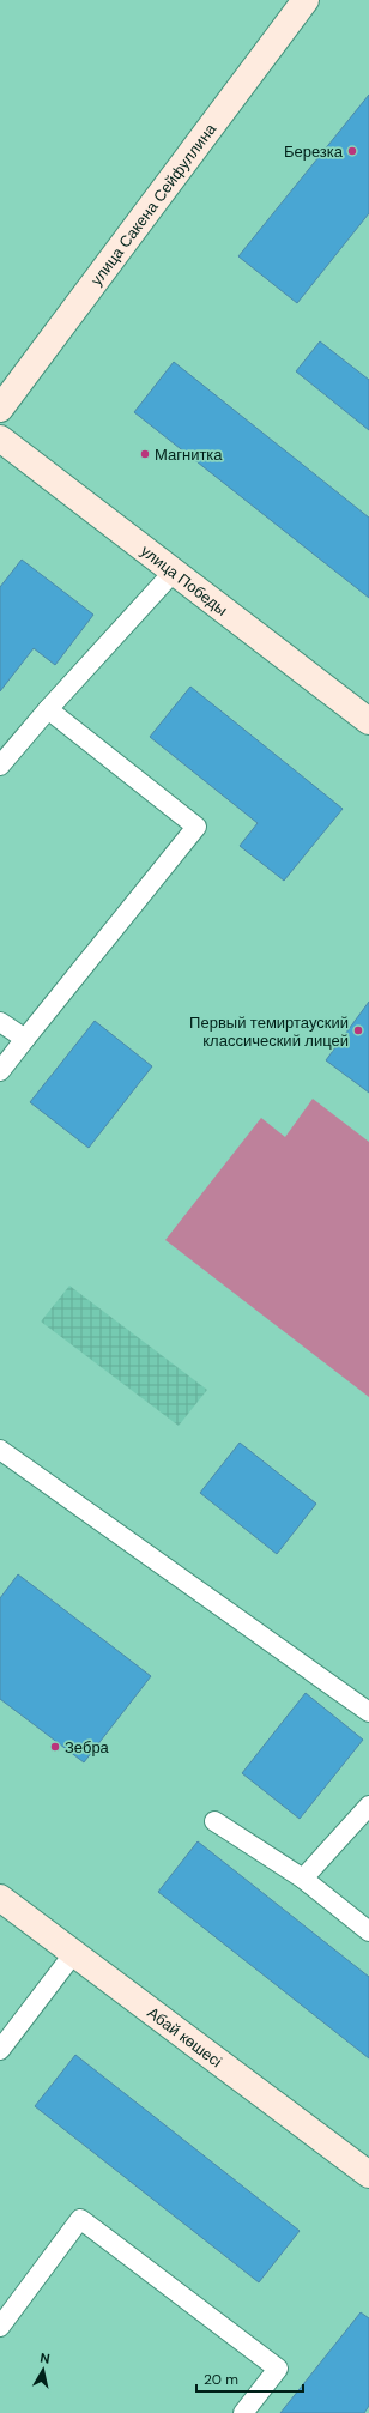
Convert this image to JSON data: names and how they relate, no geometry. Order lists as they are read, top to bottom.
{
  "streets": {
    "street": ["улица Сакена Сейфуллина", "улица Победы", "Абай көшесі"]
  },
  "places": [
    "Березка",
    "Магнитка",
    "Первый темиртауский классический лицей",
    "Зебра"
  ],
  "scale_bar": "20 m",
  "north": "top"
}
